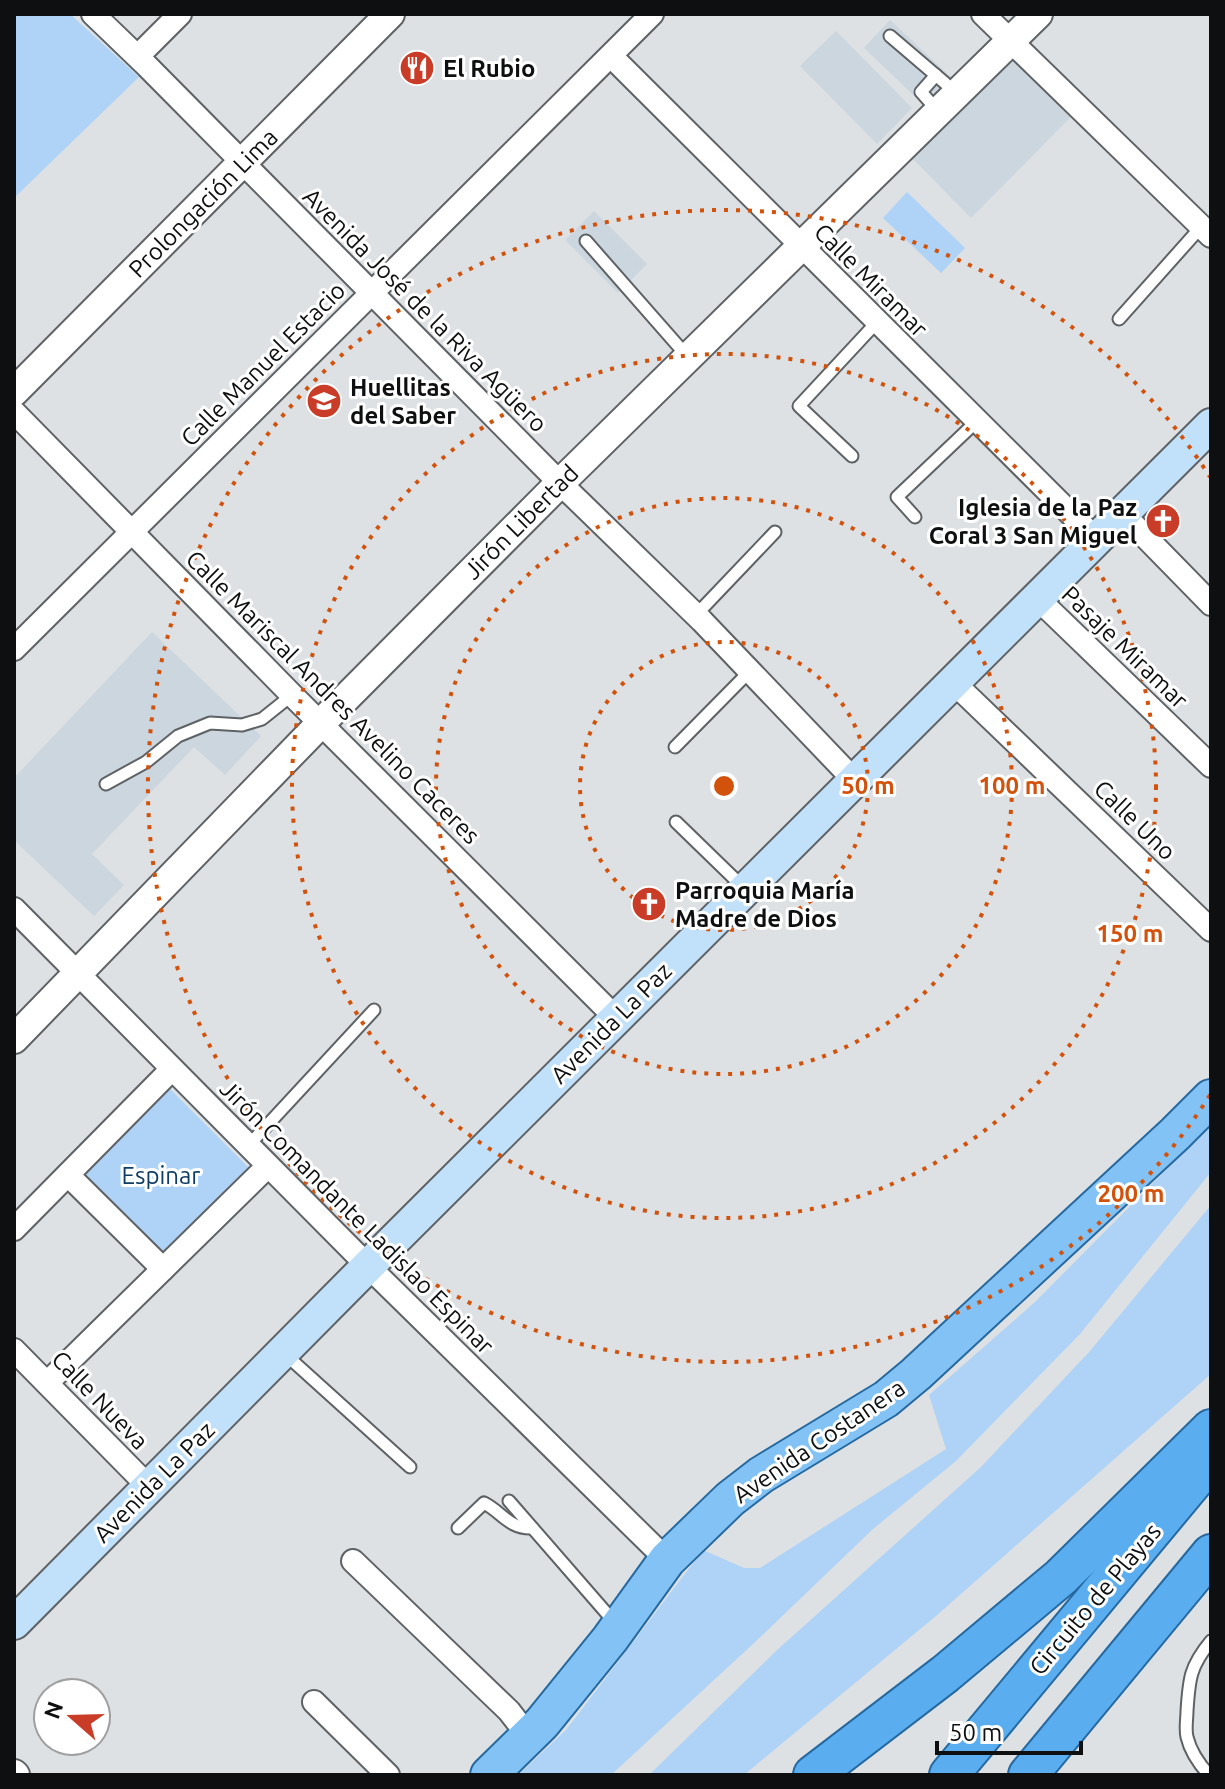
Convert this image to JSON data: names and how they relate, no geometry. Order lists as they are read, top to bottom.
{
  "streets": {
    "highway": ["Circuito de Playas"],
    "main road": ["Avenida La Paz", "Avenida Costanera"],
    "street": [
      "Prolongación Lima",
      "Calle Miramar",
      "Avenida José de la Riva Agüero",
      "Calle Manuel Estacio",
      "Jirón Libertad",
      "Pasaje Miramar",
      "Calle Mariscal Andres Avelino Caceres",
      "Calle Uno",
      "Jirón Comandante Ladislao Espinar",
      "Calle Nueva"
    ]
  },
  "crossings": [
    ["Prolongación Lima", "Avenida José de la Riva Agüero"],
    ["Calle Miramar", "Calle Manuel Estacio"],
    ["Calle Miramar", "Jirón Libertad"],
    ["Calle Miramar", "Avenida La Paz"],
    ["Avenida José de la Riva Agüero", "Calle Manuel Estacio"],
    ["Avenida José de la Riva Agüero", "Jirón Libertad"],
    ["Avenida José de la Riva Agüero", "Avenida La Paz"],
    ["Calle Manuel Estacio", "Calle Mariscal Andres Avelino Caceres"],
    ["Jirón Libertad", "Calle Mariscal Andres Avelino Caceres"],
    ["Jirón Libertad", "Jirón Comandante Ladislao Espinar"],
    ["Pasaje Miramar", "Avenida La Paz"],
    ["Calle Mariscal Andres Avelino Caceres", "Avenida La Paz"],
    ["Calle Uno", "Avenida La Paz"],
    ["Avenida La Paz", "Jirón Comandante Ladislao Espinar"],
    ["Avenida La Paz", "Calle Nueva"],
    ["Jirón Comandante Ladislao Espinar", "Avenida Costanera"]
  ],
  "parks": ["Espinar"],
  "places": {
    "restaurant": ["El Rubio"],
    "school or university": ["Huellitas del Saber"],
    "church": ["Iglesia de la Paz Coral 3 San Miguel", "Parroquia María Madre de Dios"]
  },
  "scale_bar": "50 m",
  "north": "left",
  "rings": [
    "50 m",
    "100 m",
    "150 m",
    "200 m"
  ]
}
